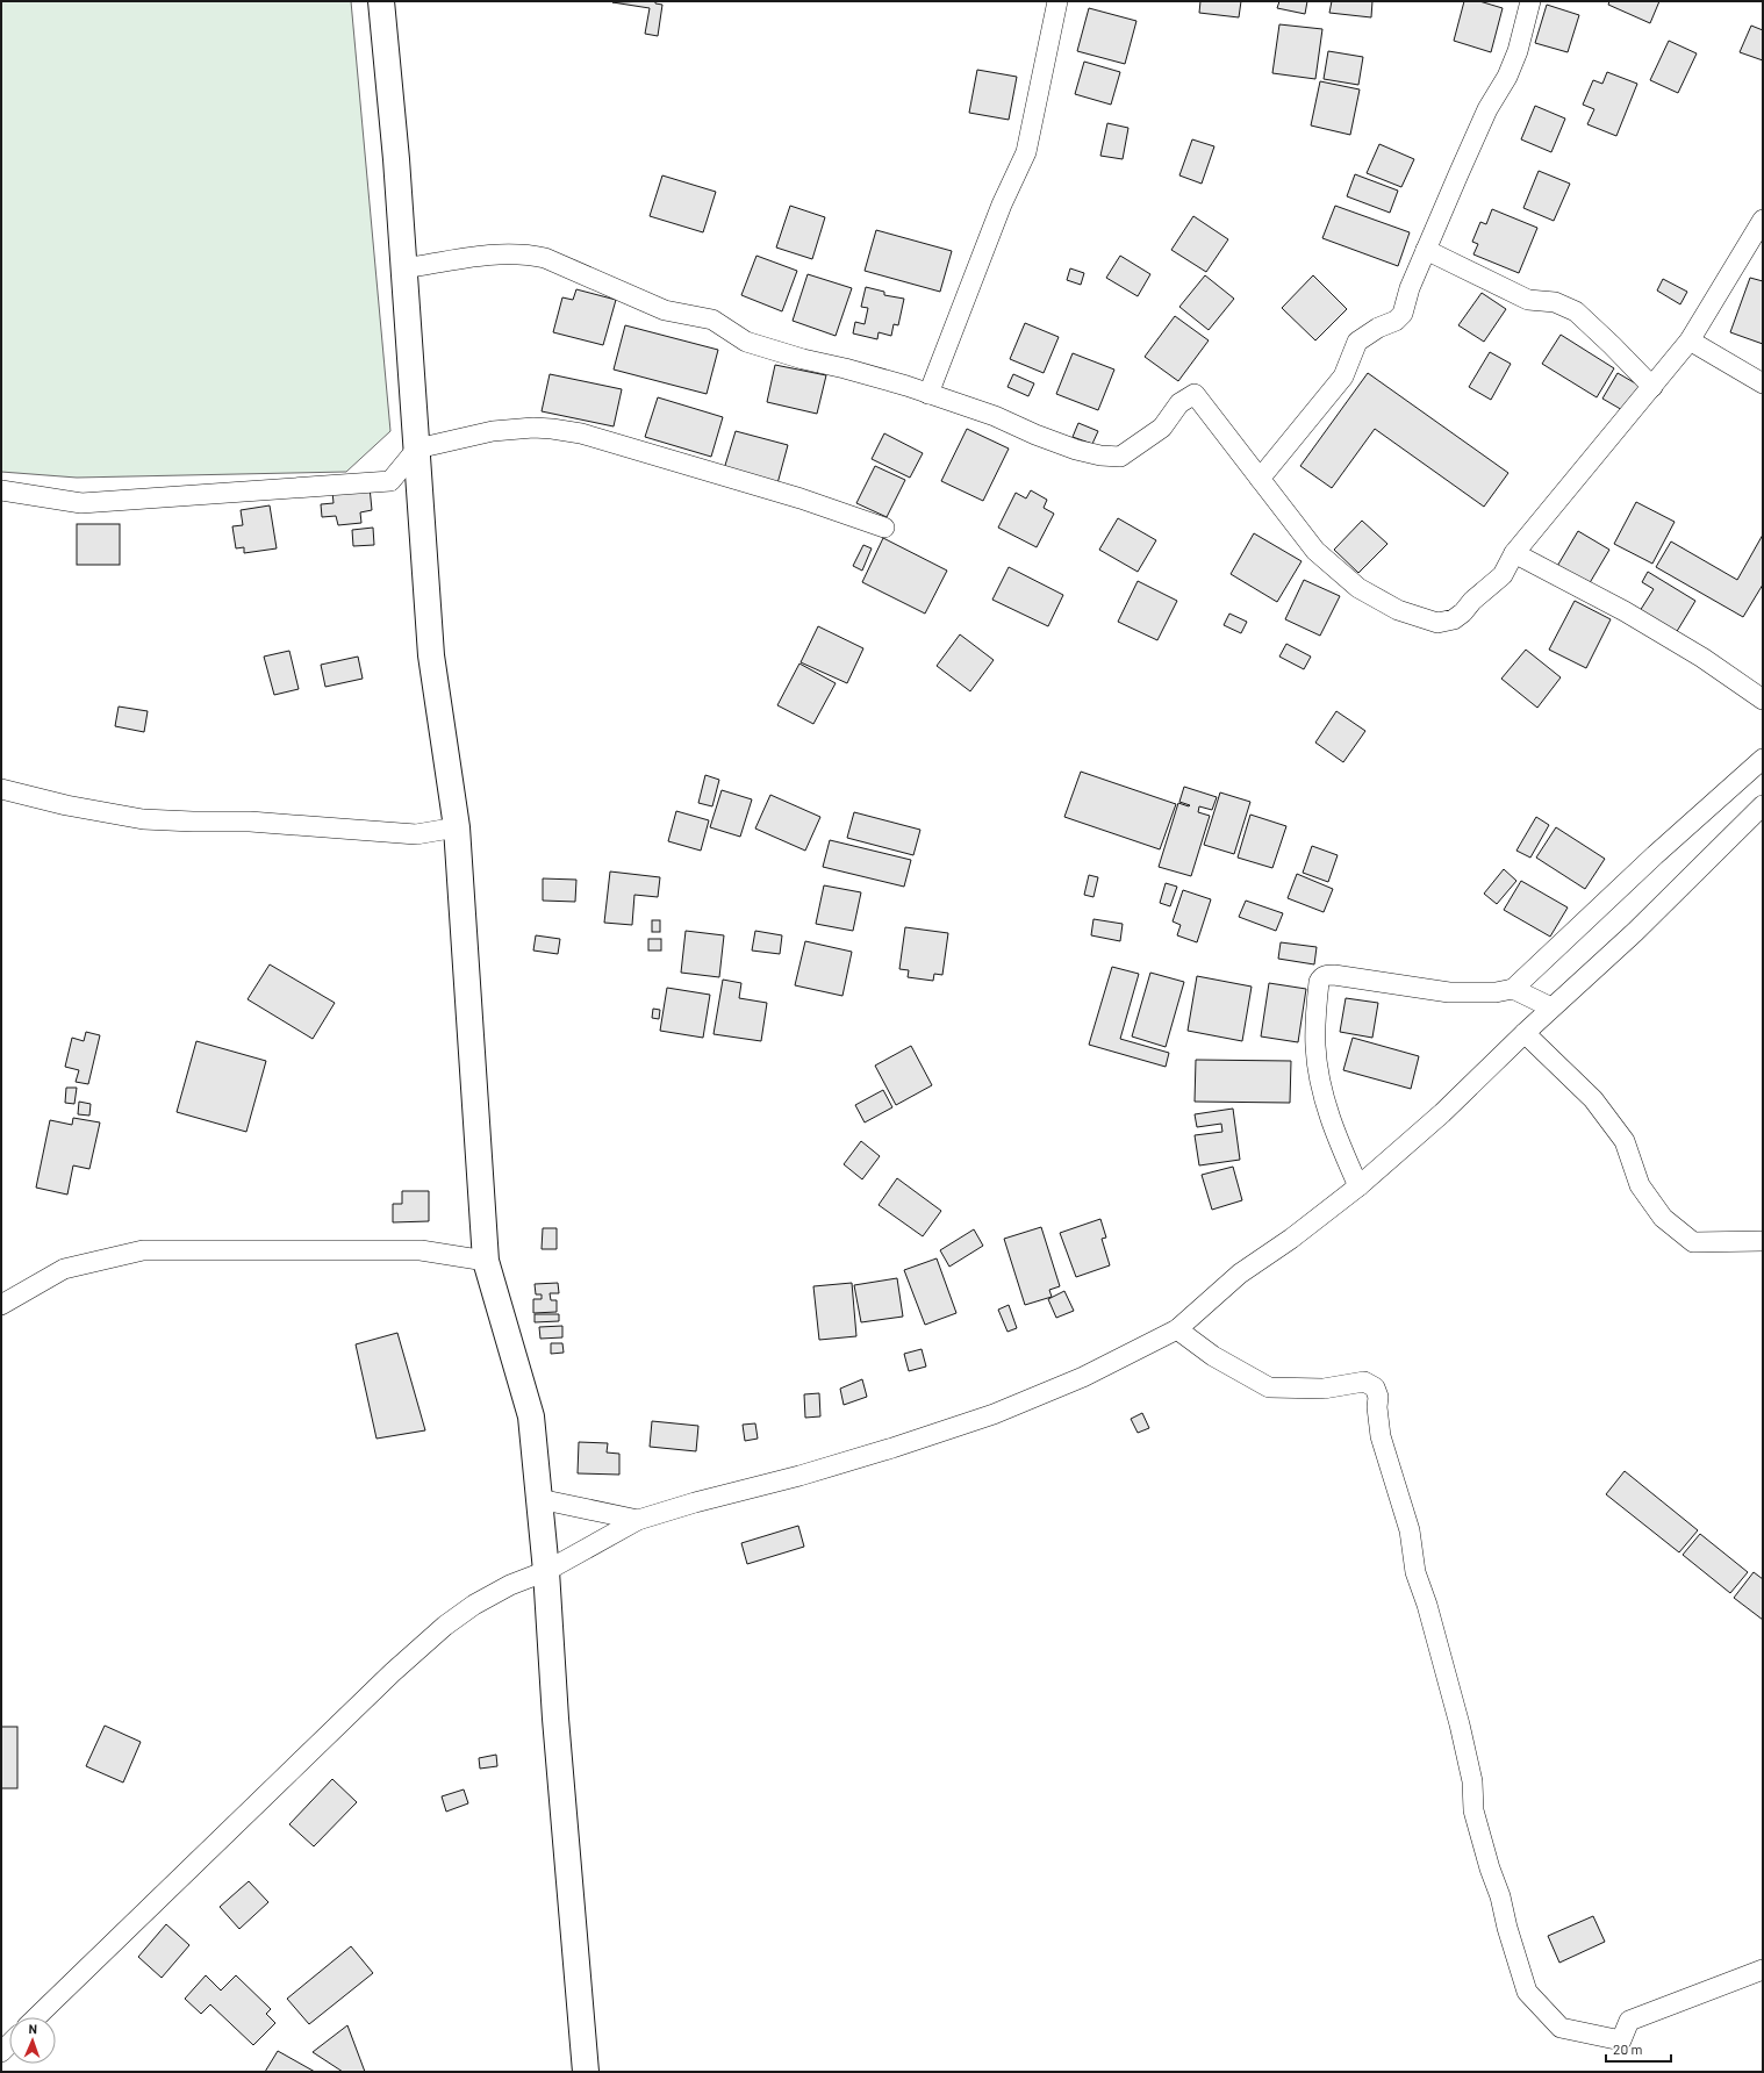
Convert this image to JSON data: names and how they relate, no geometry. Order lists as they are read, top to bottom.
{
  "scale_bar": "20 m",
  "north": "top"
}
